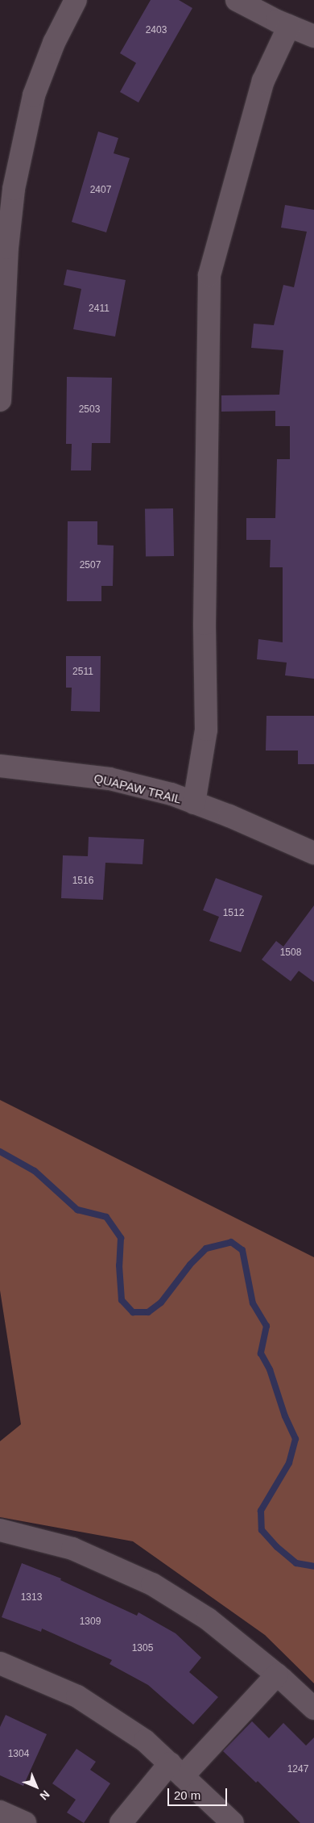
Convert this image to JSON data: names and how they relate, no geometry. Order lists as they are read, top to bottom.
{
  "streets": {
    "street": ["QUAPAW TRAIL"]
  },
  "house_numbers": [
    "2403",
    "2407",
    "2411",
    "2503",
    "2507",
    "2511",
    "1516",
    "1512",
    "1508",
    "1313",
    "1309",
    "1305",
    "1304",
    "1247"
  ],
  "scale_bar": "20 m",
  "north": "bottom right"
}
